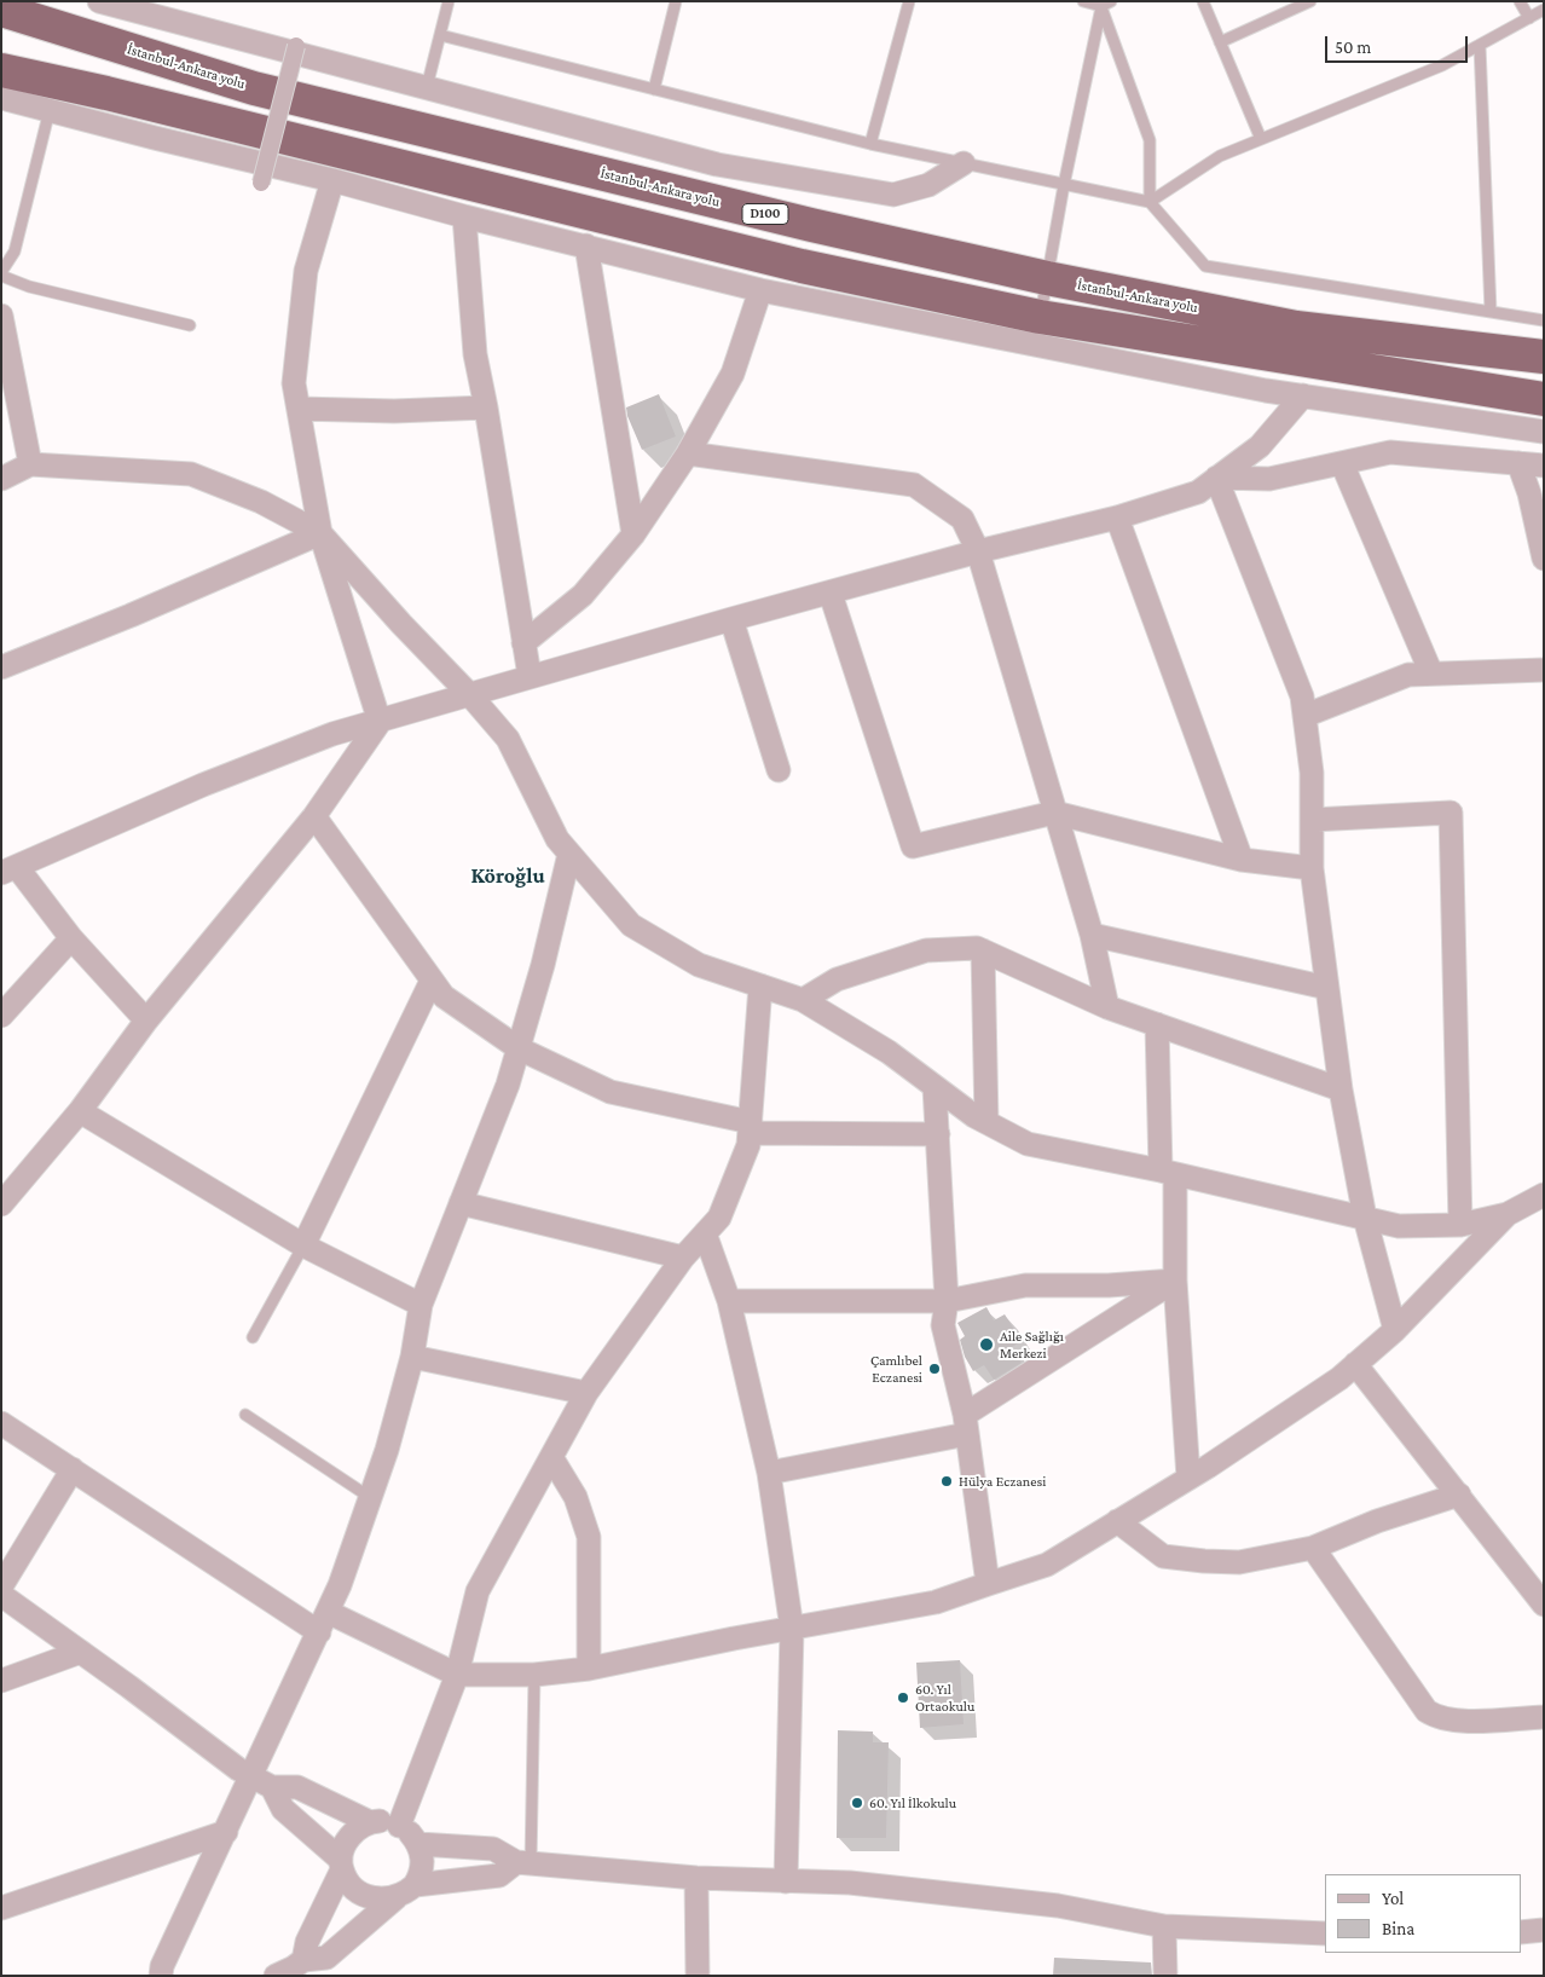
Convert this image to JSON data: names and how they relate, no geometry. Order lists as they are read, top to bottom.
{
  "streets": {
    "highway": ["İstanbul-Ankara yolu", "D100"]
  },
  "districts": ["Köroğlu"],
  "places": [
    "Aile Sağlığı Merkezi",
    "Çamlıbel Eczanesi",
    "Hülya Eczanesi",
    "60. Yıl Ortaokulu",
    "60. Yıl İlkokulu"
  ],
  "legend": ["Yol", "Bina"],
  "scale_bar": "50 m"
}
